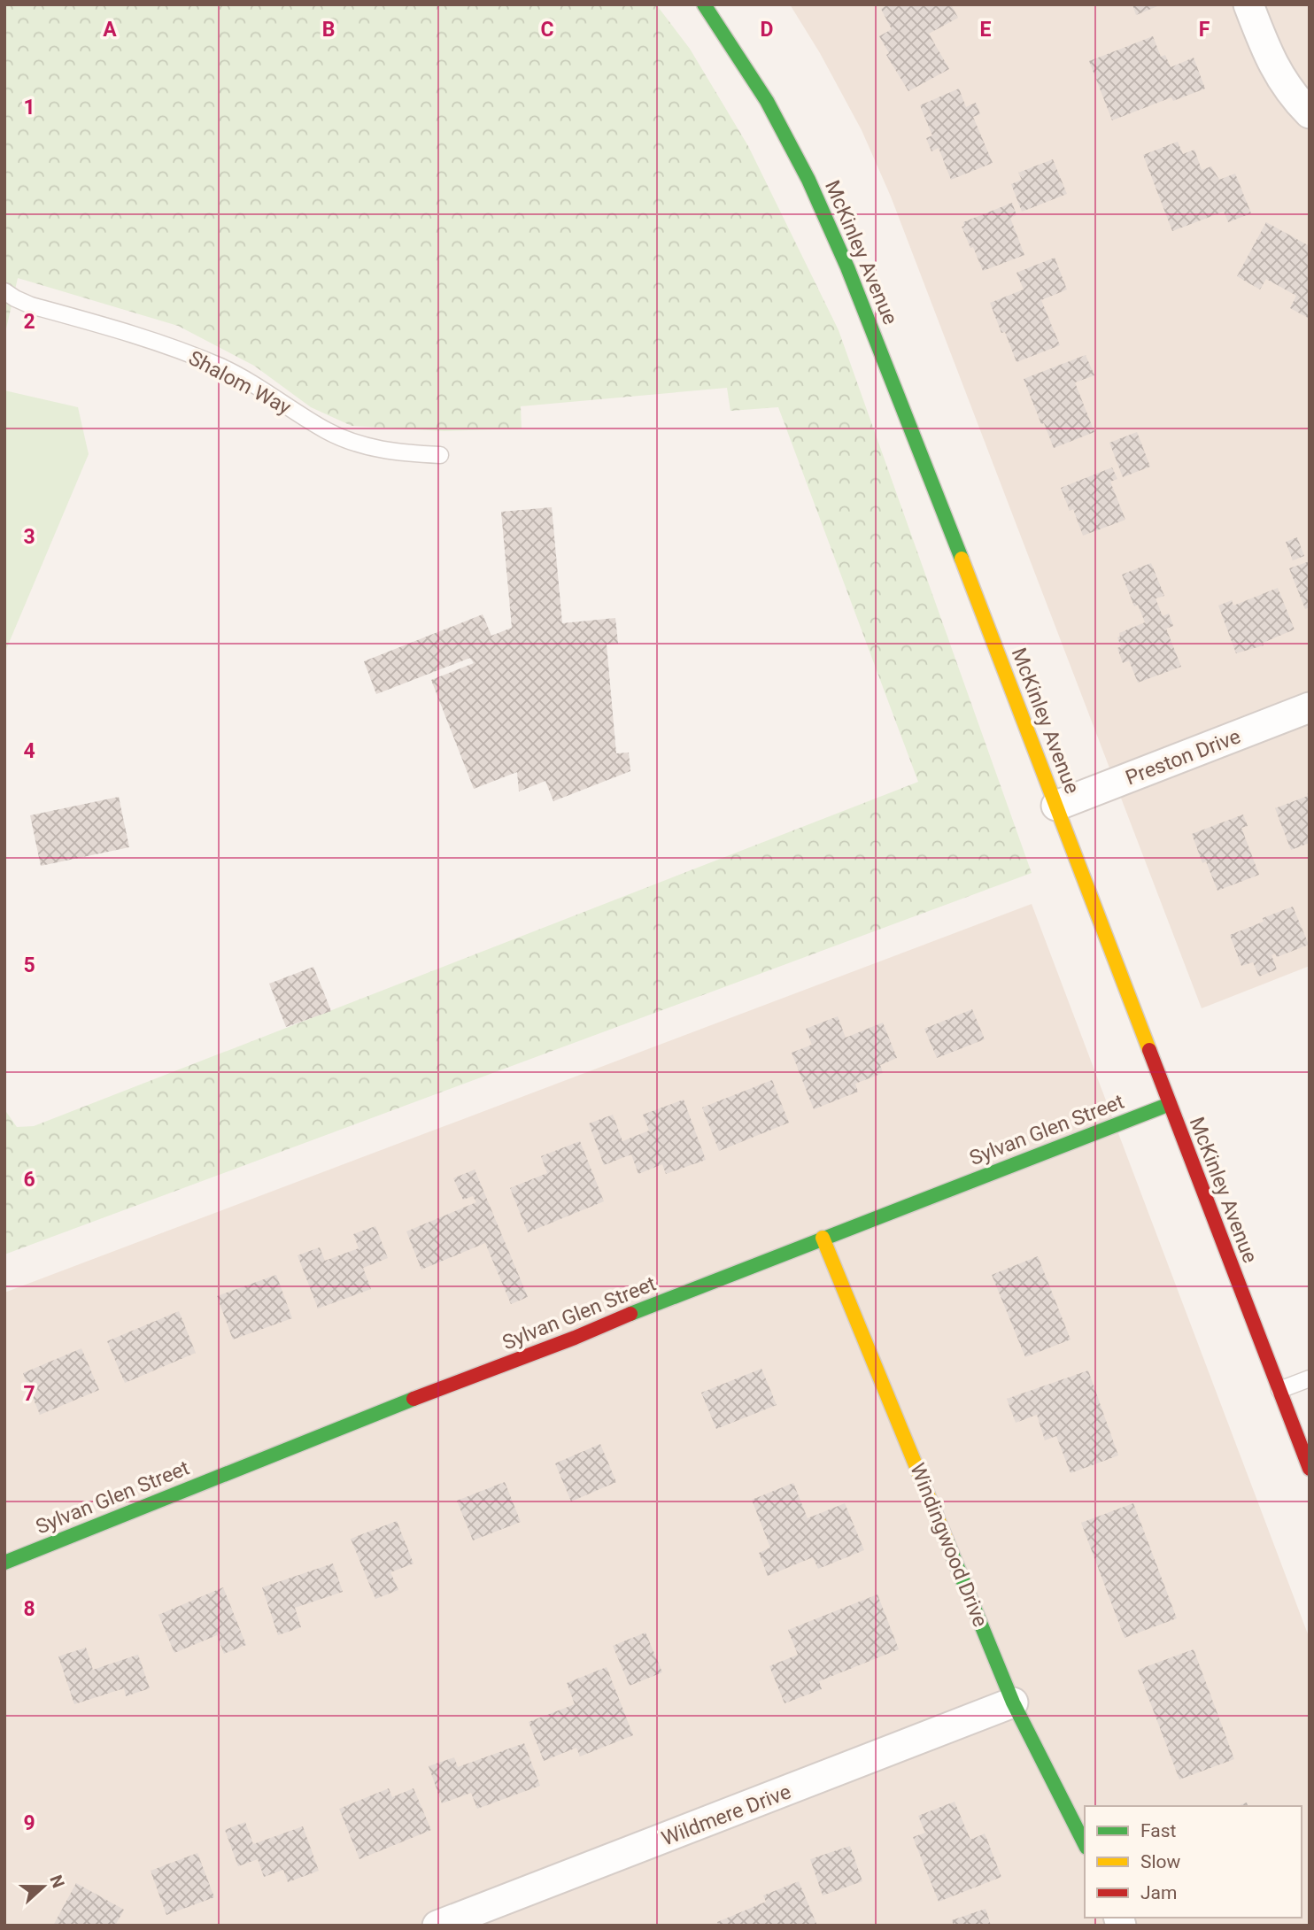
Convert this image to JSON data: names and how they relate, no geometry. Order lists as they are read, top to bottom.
{
  "streets": {
    "street": [
      "McKinley Avenue",
      "Preston Drive",
      "Sylvan Glen Street",
      "Windingwood Drive",
      "Wildmere Drive"
    ],
    "lane": ["Shalom Way"]
  },
  "crossings": [
    ["McKinley Avenue", "Preston Drive"],
    ["McKinley Avenue", "Sylvan Glen Street"],
    ["Sylvan Glen Street", "Windingwood Drive"],
    ["Windingwood Drive", "Wildmere Drive"]
  ],
  "legend": ["Fast", "Slow", "Jam"],
  "north": "right",
  "grid": {
    "columns": [
      "A",
      "B",
      "C",
      "D",
      "E",
      "F"
    ],
    "rows": [
      "1",
      "2",
      "3",
      "4",
      "5",
      "6",
      "7",
      "8",
      "9"
    ]
  }
}
